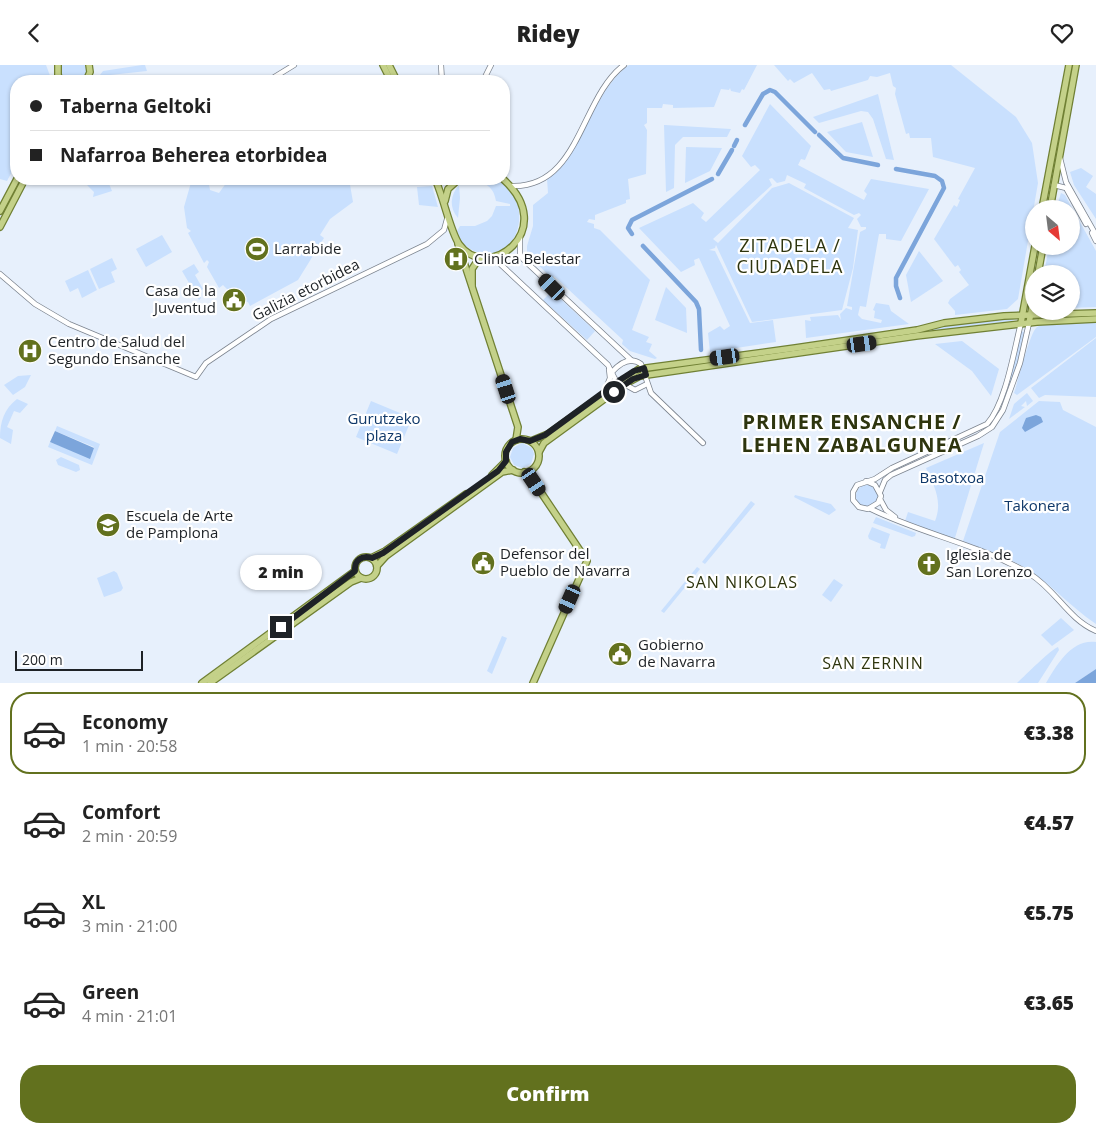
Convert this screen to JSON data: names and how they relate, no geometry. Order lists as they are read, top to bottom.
{
  "streets": {
    "street": ["Galizia etorbidea"]
  },
  "districts": [
    "ZITADELA / CIUDADELA",
    "PRIMER ENSANCHE / LEHEN ZABALGUNEA",
    "SAN NIKOLAS",
    "SAN ZERNIN"
  ],
  "parks": ["Gurutzeko plaza", "Basotxoa", "Takonera"],
  "places": {
    "sports": ["Larrabide"],
    "hospital": ["Clinica Belestar", "Centro de Salud del Segundo Ensanche"],
    "public building": ["Casa de la Juventud", "Defensor del Pueblo de Navarra", "Gobierno de Navarra"],
    "school or university": ["Escuela de Arte de Pamplona"],
    "church": ["Iglesia de San Lorenzo"]
  },
  "scale_bar": "200 m",
  "north": "bottom right",
  "page": {
    "header": "Ridey",
    "banner": ["Taberna Geltoki", "Nafarroa Beherea etorbidea"],
    "bubble": "2 min",
    "scale": "200 m",
    "list": [
      {
        "name": "Economy",
        "note": "1 min · 20:58",
        "value": "€3.38"
      },
      {
        "name": "Comfort",
        "note": "2 min · 20:59",
        "value": "€4.57"
      },
      {
        "name": "XL",
        "note": "3 min · 21:00",
        "value": "€5.75"
      },
      {
        "name": "Green",
        "note": "4 min · 21:01",
        "value": "€3.65"
      }
    ],
    "buttons": "Confirm"
  }
}
